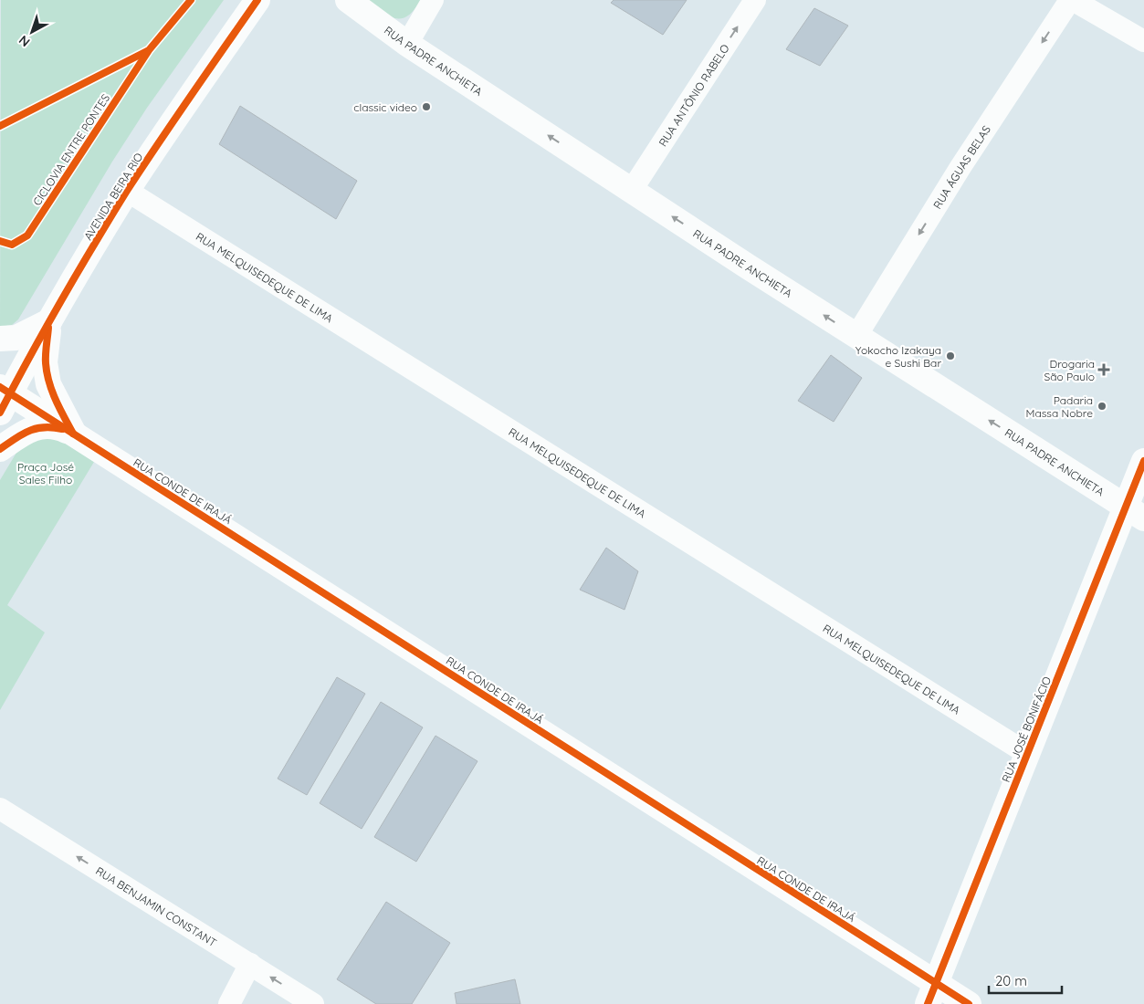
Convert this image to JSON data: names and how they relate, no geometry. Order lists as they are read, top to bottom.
{
  "streets": {
    "main road": [
      "RUA PADRE ANCHIETA",
      "AVENIDA BEIRA RIO",
      "RUA CONDE DE IRAJÁ",
      "RUA JOSÉ BONIFÁCIO"
    ],
    "street": [
      "RUA ANTÔNIO RABELO",
      "RUA ÁGUAS BELAS",
      "RUA MELQUISEDEQUE DE LIMA",
      "RUA BENJAMIN CONSTANT"
    ],
    "cycle path": ["CICLOVIA ENTRE PONTES"]
  },
  "crossings": [
    ["RUA PADRE ANCHIETA", "RUA ANTÔNIO RABELO"],
    ["RUA PADRE ANCHIETA", "RUA ÁGUAS BELAS"],
    ["RUA PADRE ANCHIETA", "RUA JOSÉ BONIFÁCIO"],
    ["AVENIDA BEIRA RIO", "RUA MELQUISEDEQUE DE LIMA"],
    ["AVENIDA BEIRA RIO", "RUA CONDE DE IRAJÁ"],
    ["RUA MELQUISEDEQUE DE LIMA", "RUA JOSÉ BONIFÁCIO"],
    ["RUA CONDE DE IRAJÁ", "RUA JOSÉ BONIFÁCIO"]
  ],
  "one_way": [
    "RUA PADRE ANCHIETA",
    "RUA ANTÔNIO RABELO",
    "RUA ÁGUAS BELAS",
    "RUA BENJAMIN CONSTANT"
  ],
  "parks": ["Praça José Sales Filho"],
  "places": {
    "other": ["classic video", "Yokocho Izakaya e Sushi Bar", "Padaria Massa Nobre"],
    "health": ["Drogaria São Paulo"]
  },
  "scale_bar": "20 m",
  "north": "bottom left"
}
